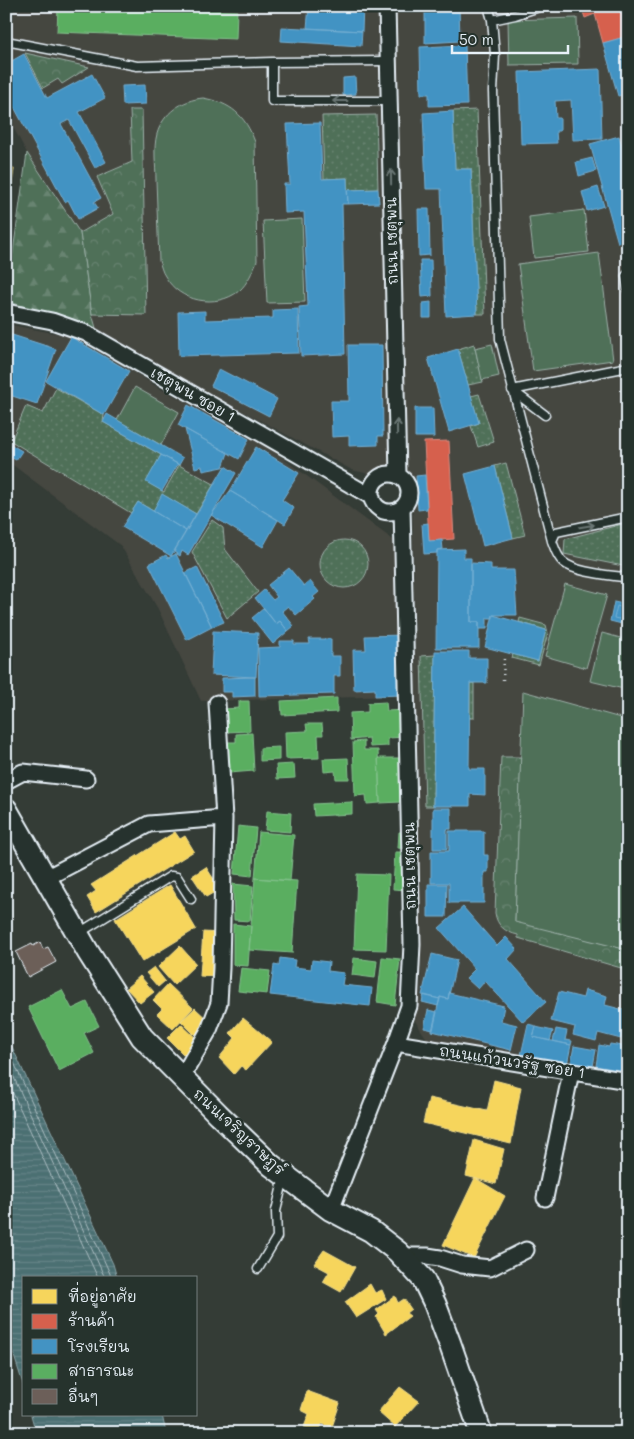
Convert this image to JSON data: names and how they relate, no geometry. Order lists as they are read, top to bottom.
{
  "streets": {
    "main road": ["ถนนเจริญราษฎร์"],
    "street": ["ถนน เชตุพน", "เชตุพน ซอย 1", "ถนนแก้วนวรัฐ ซอย 1"]
  },
  "crossings": [
    ["ถนน เชตุพน", "เชตุพน ซอย 1"],
    ["ถนน เชตุพน", "ถนนแก้วนวรัฐ ซอย 1"],
    ["ถนน เชตุพน", "ถนนเจริญราษฎร์"]
  ],
  "legend": [
    "ที่อยู่อาศัย",
    "ร้านค้า",
    "โรงเรียน",
    "สาธารณะ",
    "อื่นๆ"
  ],
  "scale_bar": "50 m"
}
